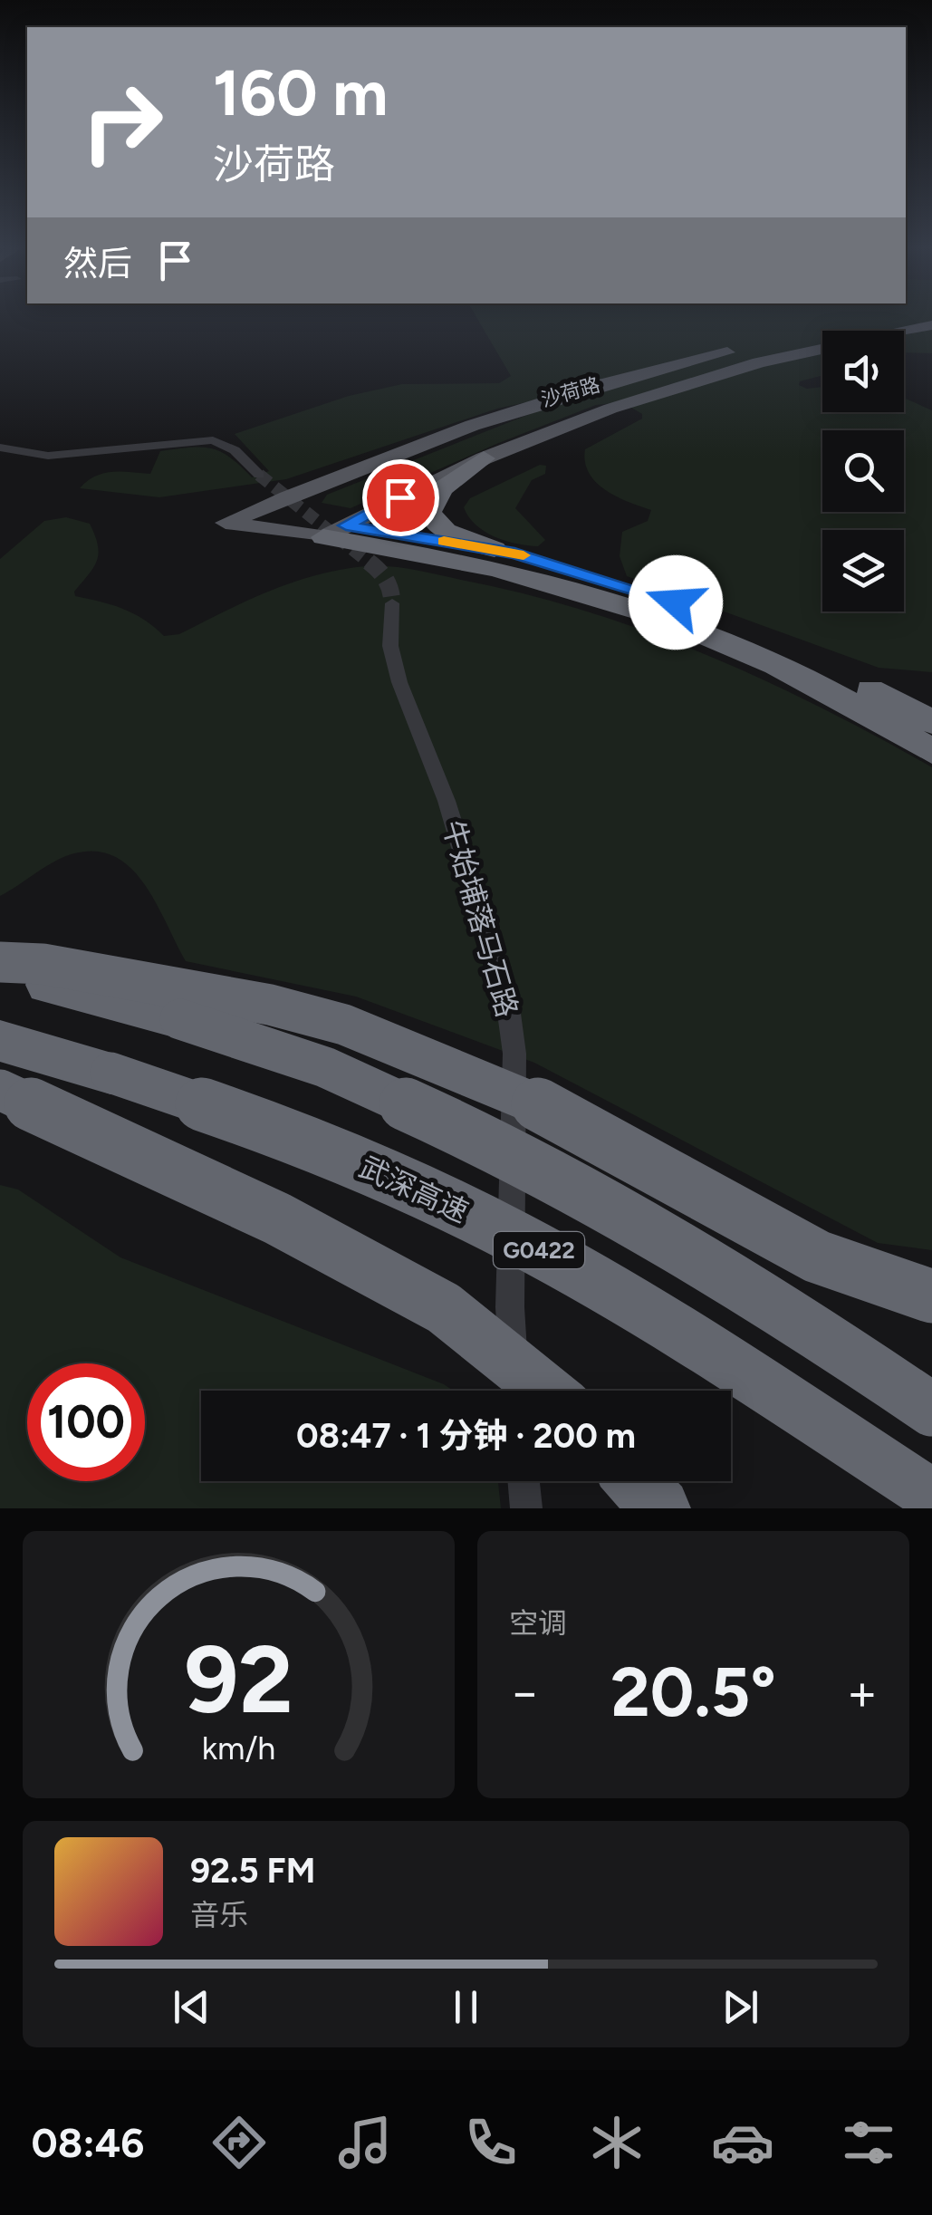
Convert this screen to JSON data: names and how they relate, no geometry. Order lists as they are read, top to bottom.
{
  "streets": {
    "highway": ["武深高速", "G0422"],
    "main road": ["沙荷路"],
    "street": ["牛始埔落马石路"]
  },
  "page": {
    "turn": ["160 m", "沙荷路"],
    "then": "然后",
    "limit": "100",
    "trip": "08:47 · 1 分钟 · 200 m",
    "tile": "空调",
    "heat": ["−", "20.5°", "+"],
    "song": ["92.5 FM", "音乐"],
    "tabs": "08:46",
    "gauge": ["92", "km/h"]
  }
}
